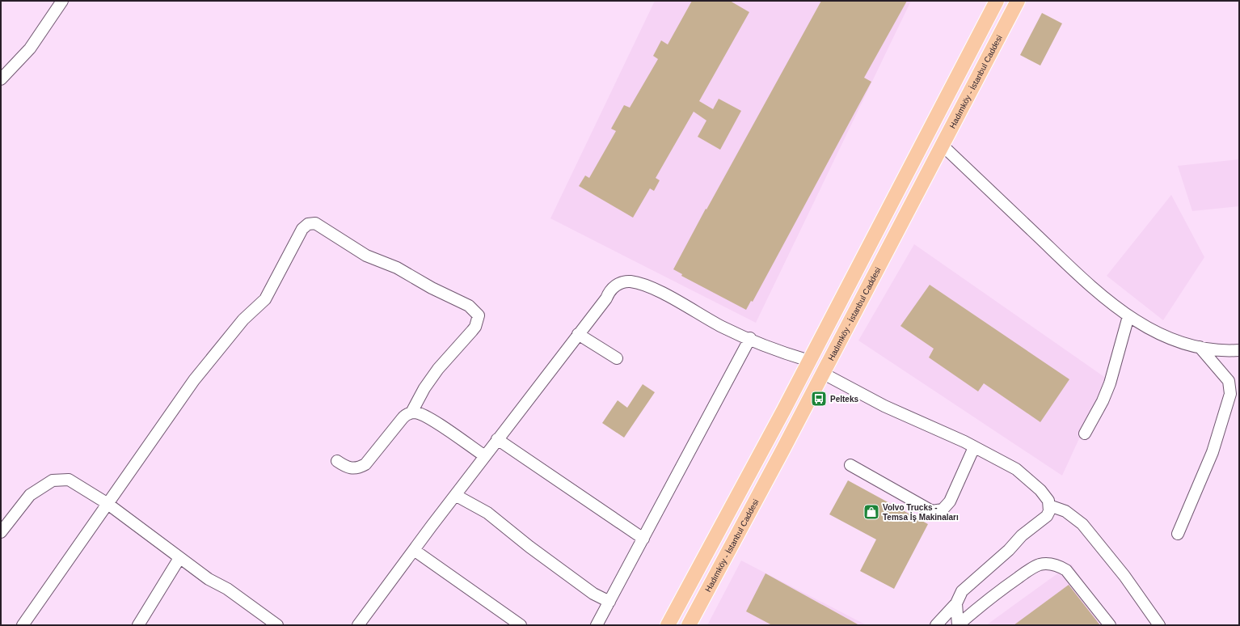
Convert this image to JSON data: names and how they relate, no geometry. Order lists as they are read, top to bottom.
{
  "streets": {
    "main road": ["Hadımköy - İstanbul Caddesi"]
  },
  "places": {
    "bus stop": ["Pelteks"],
    "shop": ["Volvo Trucks - Temsa İş Makinaları"]
  }
}
